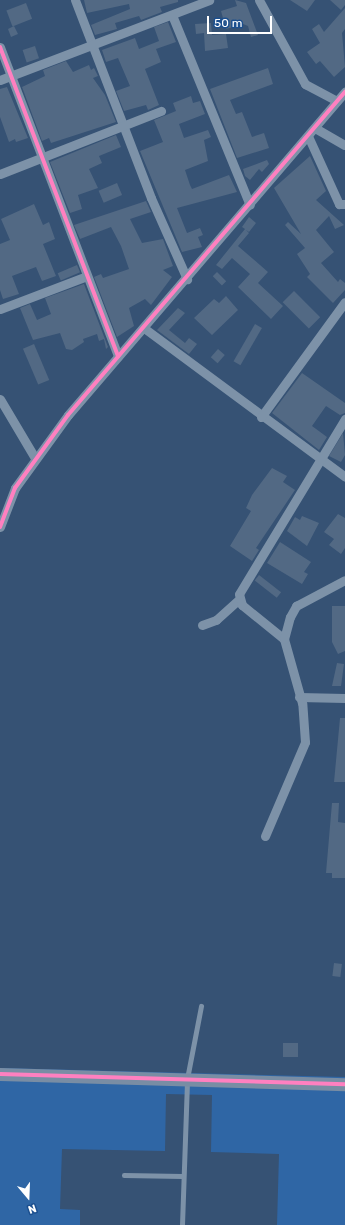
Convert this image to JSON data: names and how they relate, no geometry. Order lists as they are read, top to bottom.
{
  "scale_bar": "50 m",
  "north": "bottom"
}
